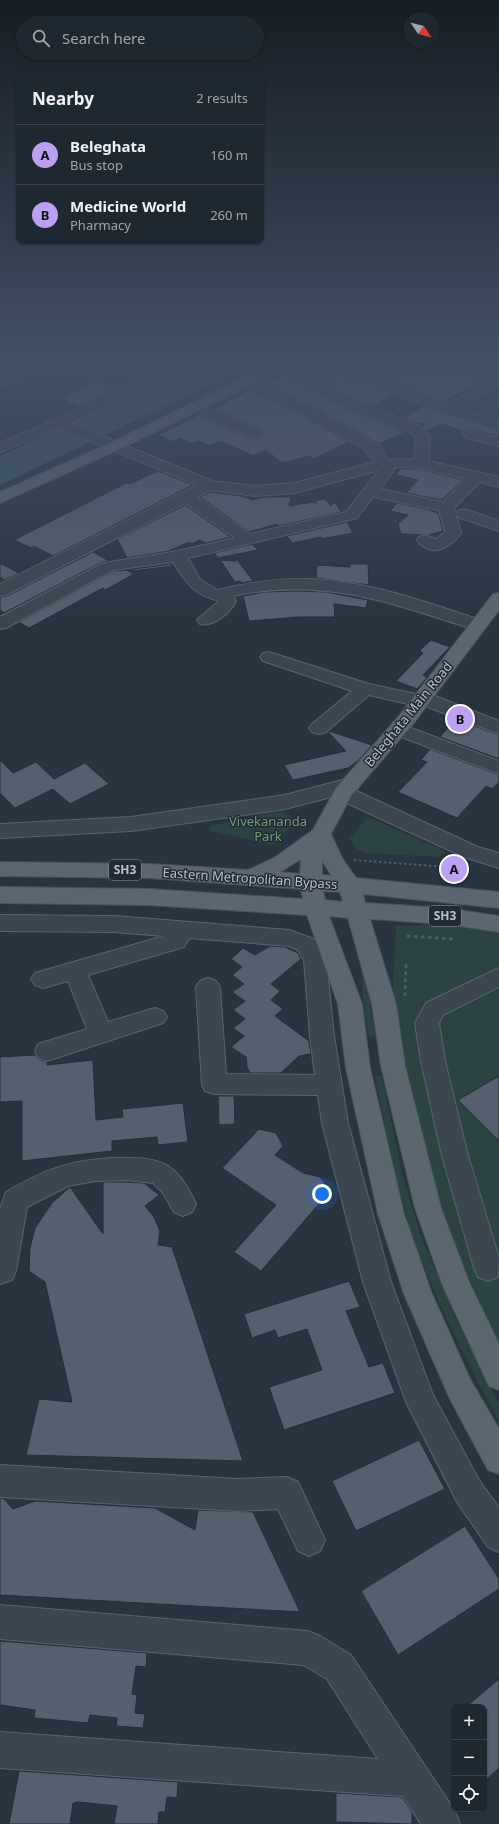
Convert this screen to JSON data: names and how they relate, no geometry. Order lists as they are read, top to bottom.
{
  "streets": {
    "main road": ["Beleghata Main Road", "SH3", "Eastern Metropolitan Bypass"]
  },
  "parks": ["Vivekananda Park"],
  "north": "bottom right",
  "page": {
    "search": "Search here",
    "heading": ["Nearby", "2 results"],
    "list": [
      {
        "mark": "A",
        "name": "Beleghata",
        "note": "Bus stop",
        "value": "160 m"
      },
      {
        "mark": "B",
        "name": "Medicine World",
        "note": "Pharmacy",
        "value": "260 m"
      }
    ],
    "pins": ["B", "A"],
    "map_buttons": ["+", "−"]
  }
}
